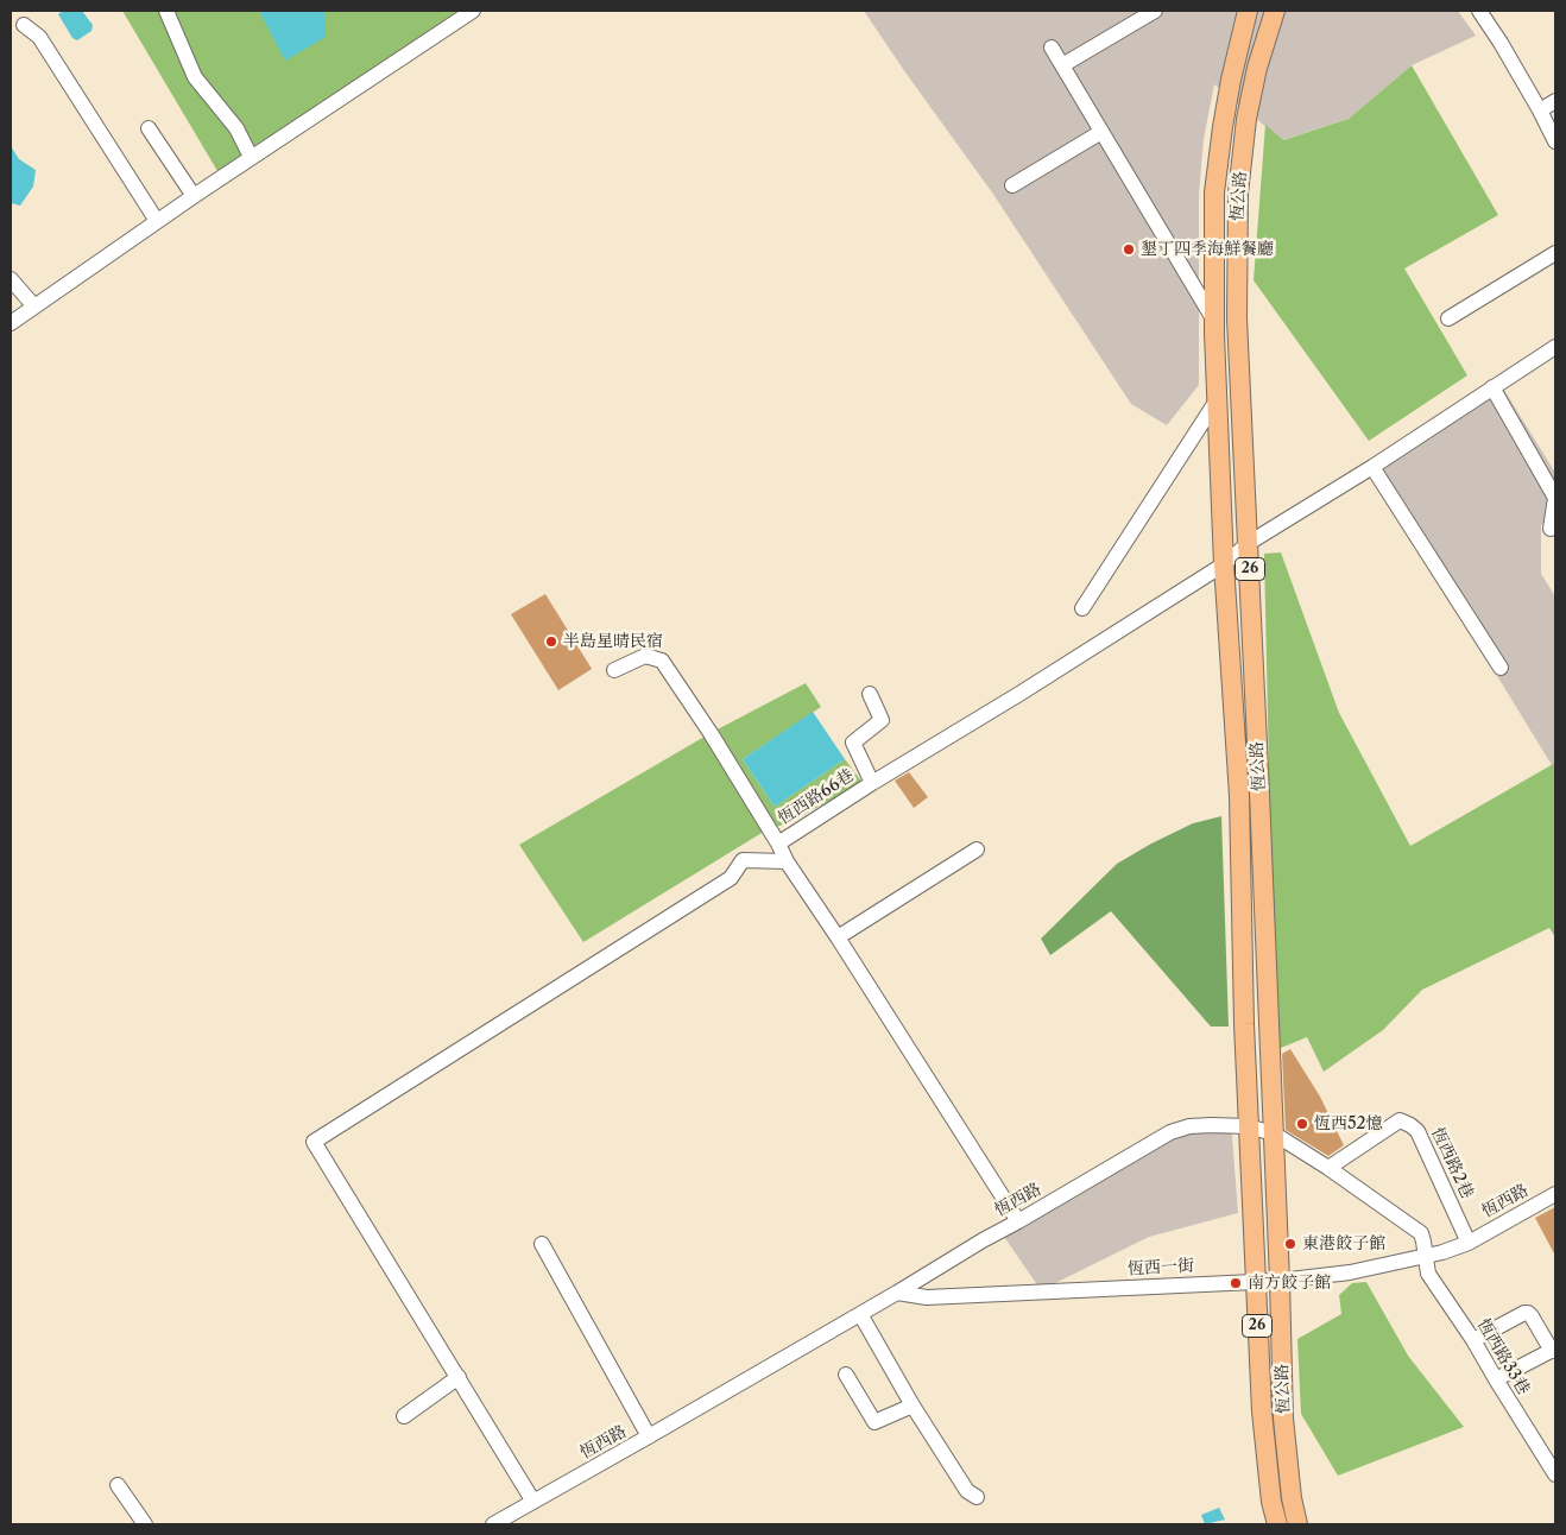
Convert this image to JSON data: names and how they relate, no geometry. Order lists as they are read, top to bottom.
{
  "streets": {
    "main road": ["恆公路", "26"],
    "street": [
      "恆西路66巷",
      "恆西路2巷",
      "恆西路",
      "恆西一街",
      "恆西路33巷"
    ]
  },
  "crossings": [
    ["恆公路", "恆西路66巷"],
    ["恆公路", "恆西路"],
    ["恆公路", "恆西一街"],
    ["恆西路66巷", "恆西路"],
    ["恆西路2巷", "恆西路"],
    ["恆西路", "恆西一街"],
    ["恆西路", "恆西路33巷"],
    ["恆西一街", "恆西路33巷"]
  ],
  "places": [
    "墾丁四季海鮮餐廳",
    "半島星晴民宿",
    "恆西52憶",
    "東港餃子館",
    "南方餃子館"
  ]
}
